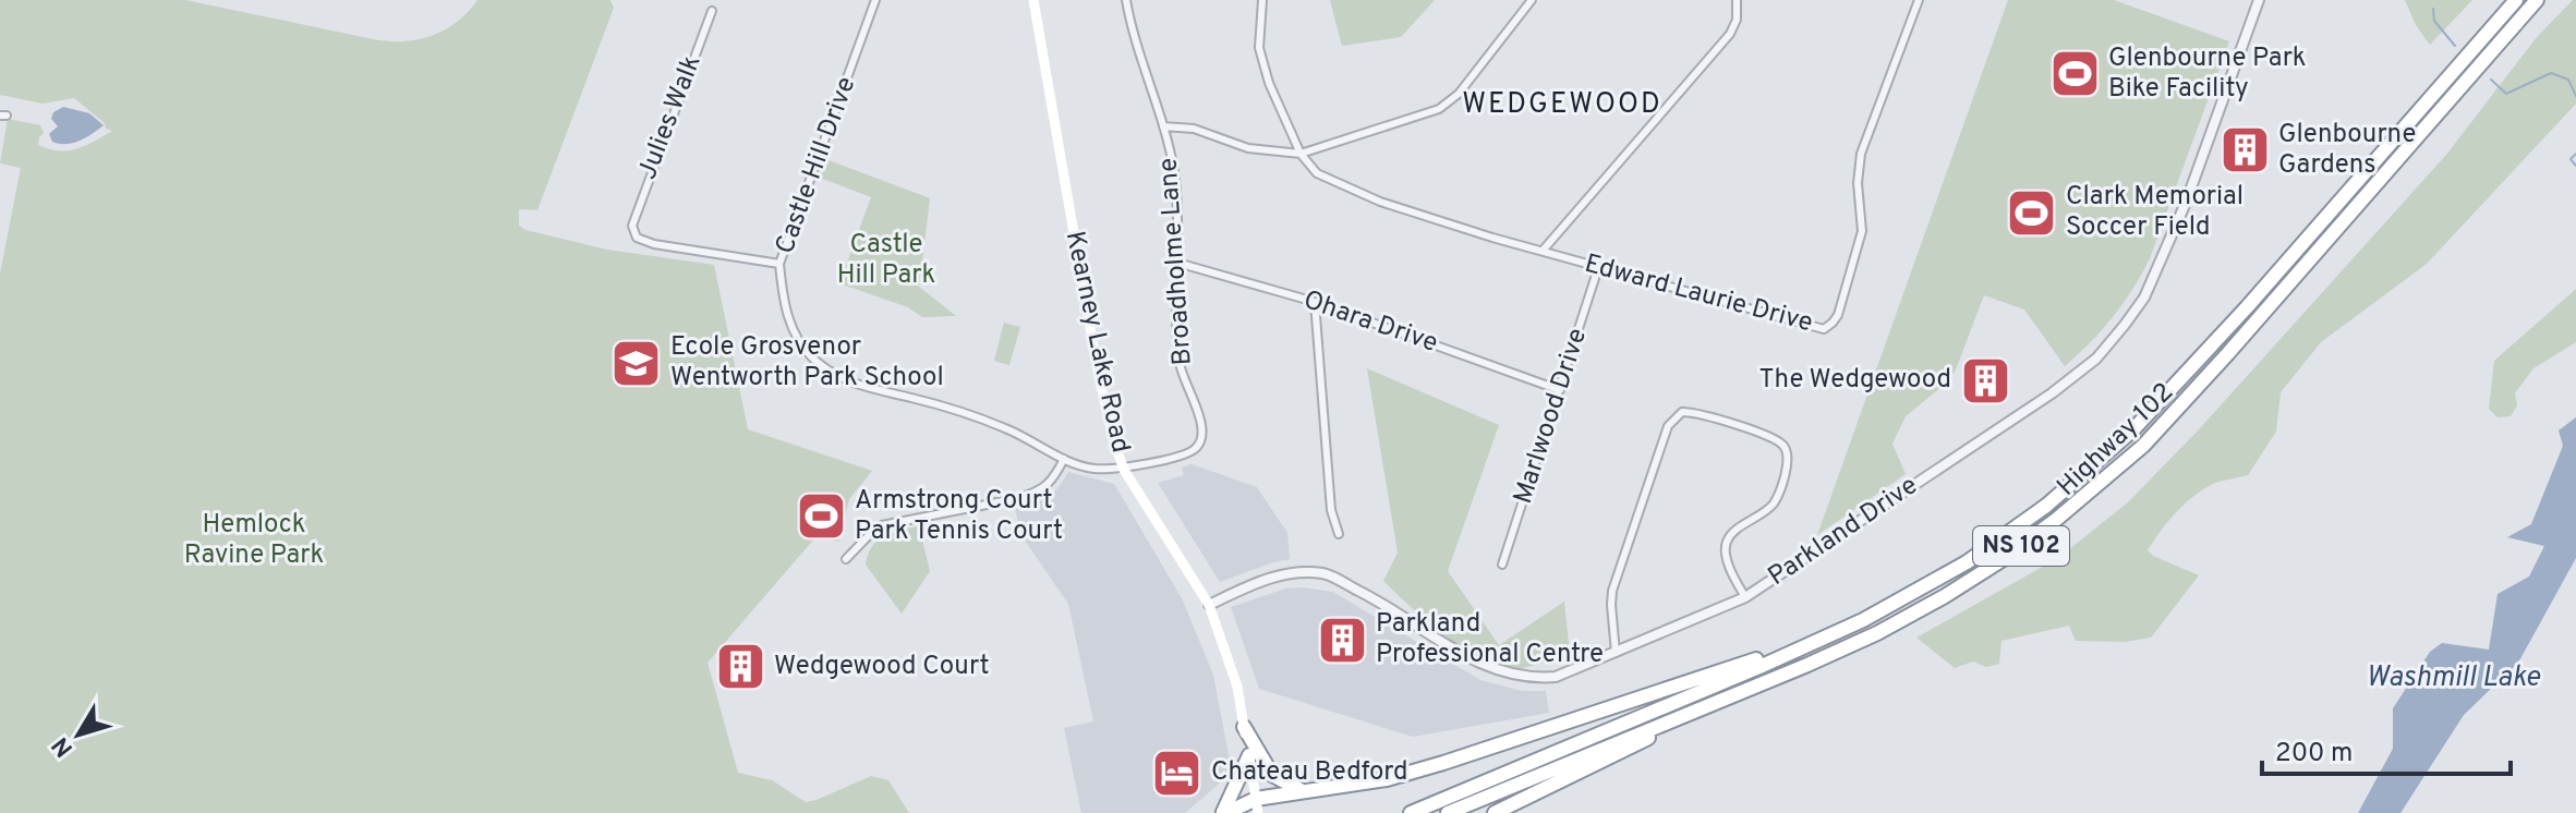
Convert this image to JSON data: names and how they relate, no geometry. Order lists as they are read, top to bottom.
{
  "streets": {
    "highway": ["Highway 102", "NS 102"],
    "main road": ["Kearney Lake Road"],
    "street": [
      "Julies Walk",
      "Castle Hill Drive",
      "Broadholme Lane",
      "Edward Laurie Drive",
      "Ohara Drive",
      "Marlwood Drive",
      "Parkland Drive"
    ]
  },
  "crossings": [
    ["Julies Walk", "Castle Hill Drive"],
    ["Castle Hill Drive", "Broadholme Lane"],
    ["Castle Hill Drive", "Kearney Lake Road"],
    ["Broadholme Lane", "Ohara Drive"],
    ["Broadholme Lane", "Kearney Lake Road"],
    ["Edward Laurie Drive", "Marlwood Drive"],
    ["Ohara Drive", "Marlwood Drive"],
    ["Kearney Lake Road", "Parkland Drive"]
  ],
  "districts": ["WEDGEWOOD"],
  "water": ["Washmill Lake"],
  "parks": ["Castle Hill Park", "Hemlock Ravine Park"],
  "places": {
    "sports": ["Glenbourne Park Bike Facility", "Clark Memorial Soccer Field", "Armstrong Court Park Tennis Court"],
    "building": [
      "Glenbourne Gardens",
      "The Wedgewood",
      "Parkland Professional Centre",
      "Wedgewood Court"
    ],
    "school or university": ["Ecole Grosvenor Wentworth Park School"],
    "hotel": ["Chateau Bedford"]
  },
  "scale_bar": "200 m",
  "north": "bottom left"
}
